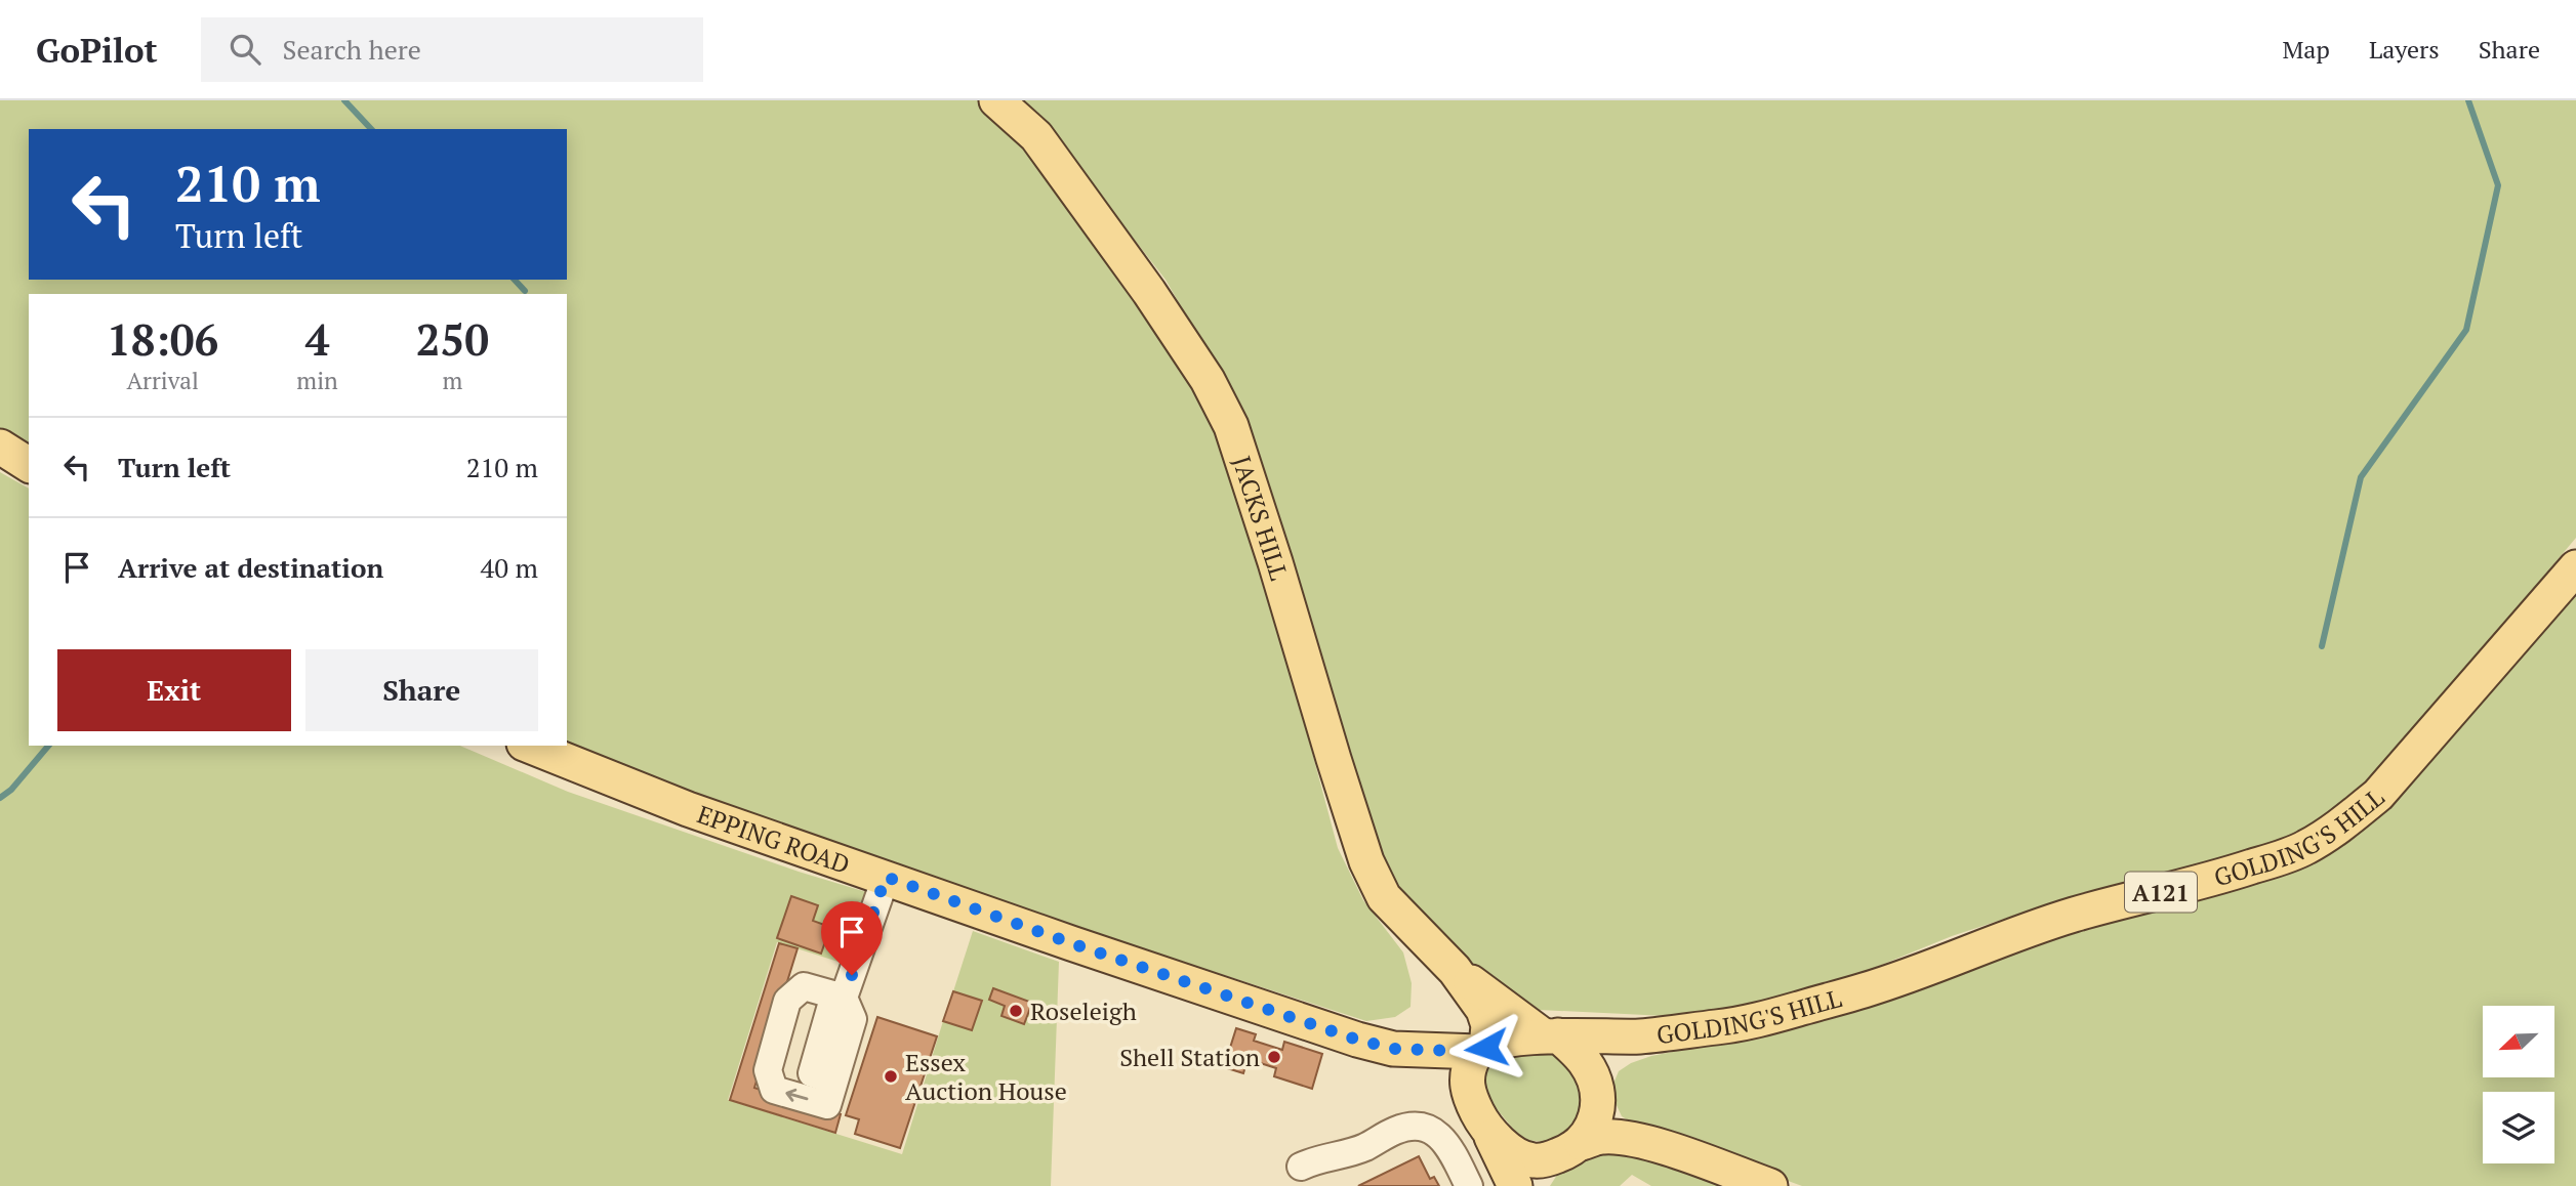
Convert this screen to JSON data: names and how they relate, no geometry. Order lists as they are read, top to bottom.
{
  "streets": {
    "main road": [
      "JACKS HILL",
      "GOLDING'S HILL",
      "EPPING ROAD",
      "A121"
    ]
  },
  "crossings": [
    ["GOLDING'S HILL", "EPPING ROAD"]
  ],
  "places": ["Roseleigh", "Shell Station", "Essex Auction House"],
  "north": "bottom left",
  "page": {
    "header": "GoPilot",
    "search": "Search here",
    "nav": ["Map", "Layers", "Share"],
    "turn": ["210 m", "Turn left"],
    "eta": [
      "18:06",
      "Arrival",
      "4",
      "min",
      "250",
      "m"
    ],
    "list": [
      {
        "name": "Turn left",
        "value": "210 m"
      },
      {
        "name": "Arrive at destination",
        "value": "40 m"
      }
    ],
    "buttons": ["Exit", "Share"]
  }
}
